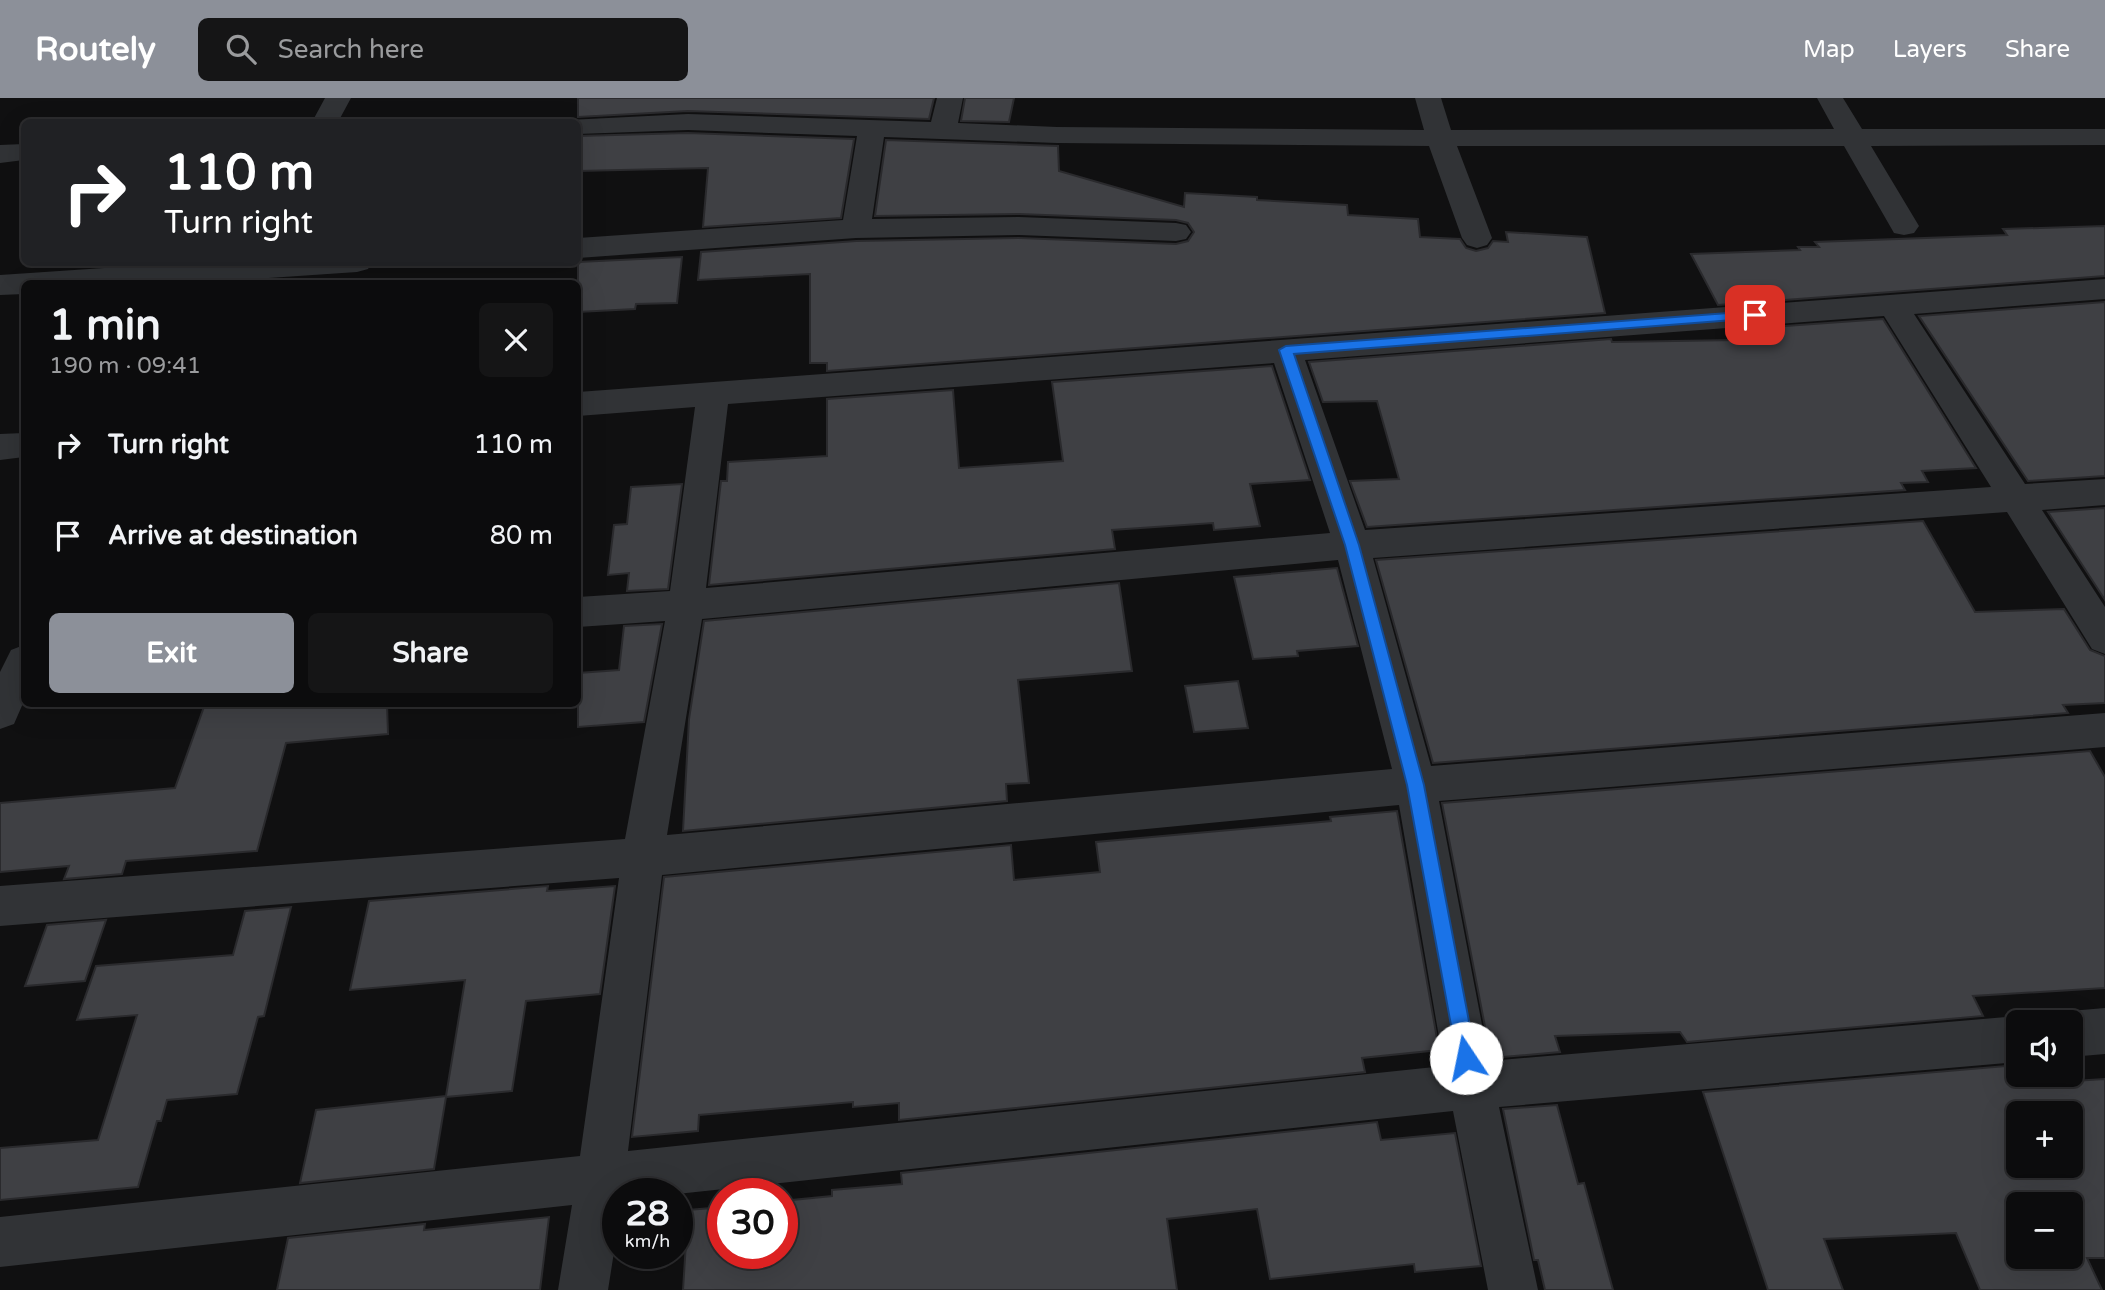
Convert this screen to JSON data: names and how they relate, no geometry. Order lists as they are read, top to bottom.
{
  "page": {
    "header": "Routely",
    "search": "Search here",
    "nav": ["Map", "Layers", "Share"],
    "turn": ["110 m", "Turn right"],
    "heading": ["1 min", "190 m · 09:41"],
    "list": [
      {
        "name": "Turn right",
        "value": "110 m"
      },
      {
        "name": "Arrive at destination",
        "value": "80 m"
      }
    ],
    "buttons": ["Exit", "Share"],
    "map_buttons": ["+", "−"],
    "speed": "28 km/h",
    "limit": "30"
  }
}
